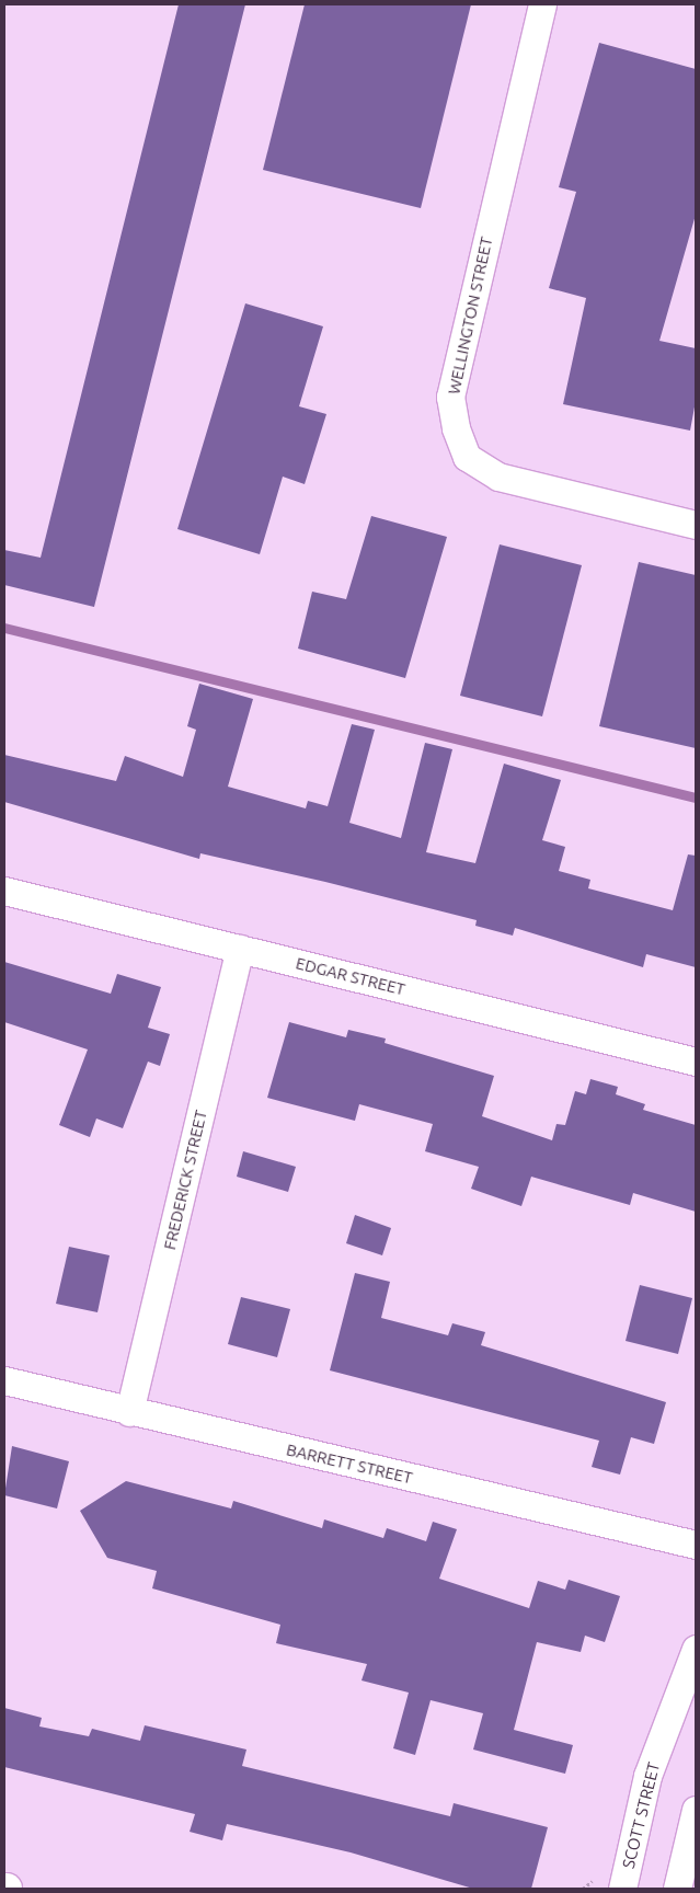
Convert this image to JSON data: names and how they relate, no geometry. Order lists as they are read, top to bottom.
{
  "streets": {
    "street": [
      "WELLINGTON STREET",
      "EDGAR STREET",
      "FREDERICK STREET",
      "BARRETT STREET",
      "SCOTT STREET"
    ]
  },
  "crossings": [
    ["EDGAR STREET", "FREDERICK STREET"],
    ["FREDERICK STREET", "BARRETT STREET"]
  ]
}
